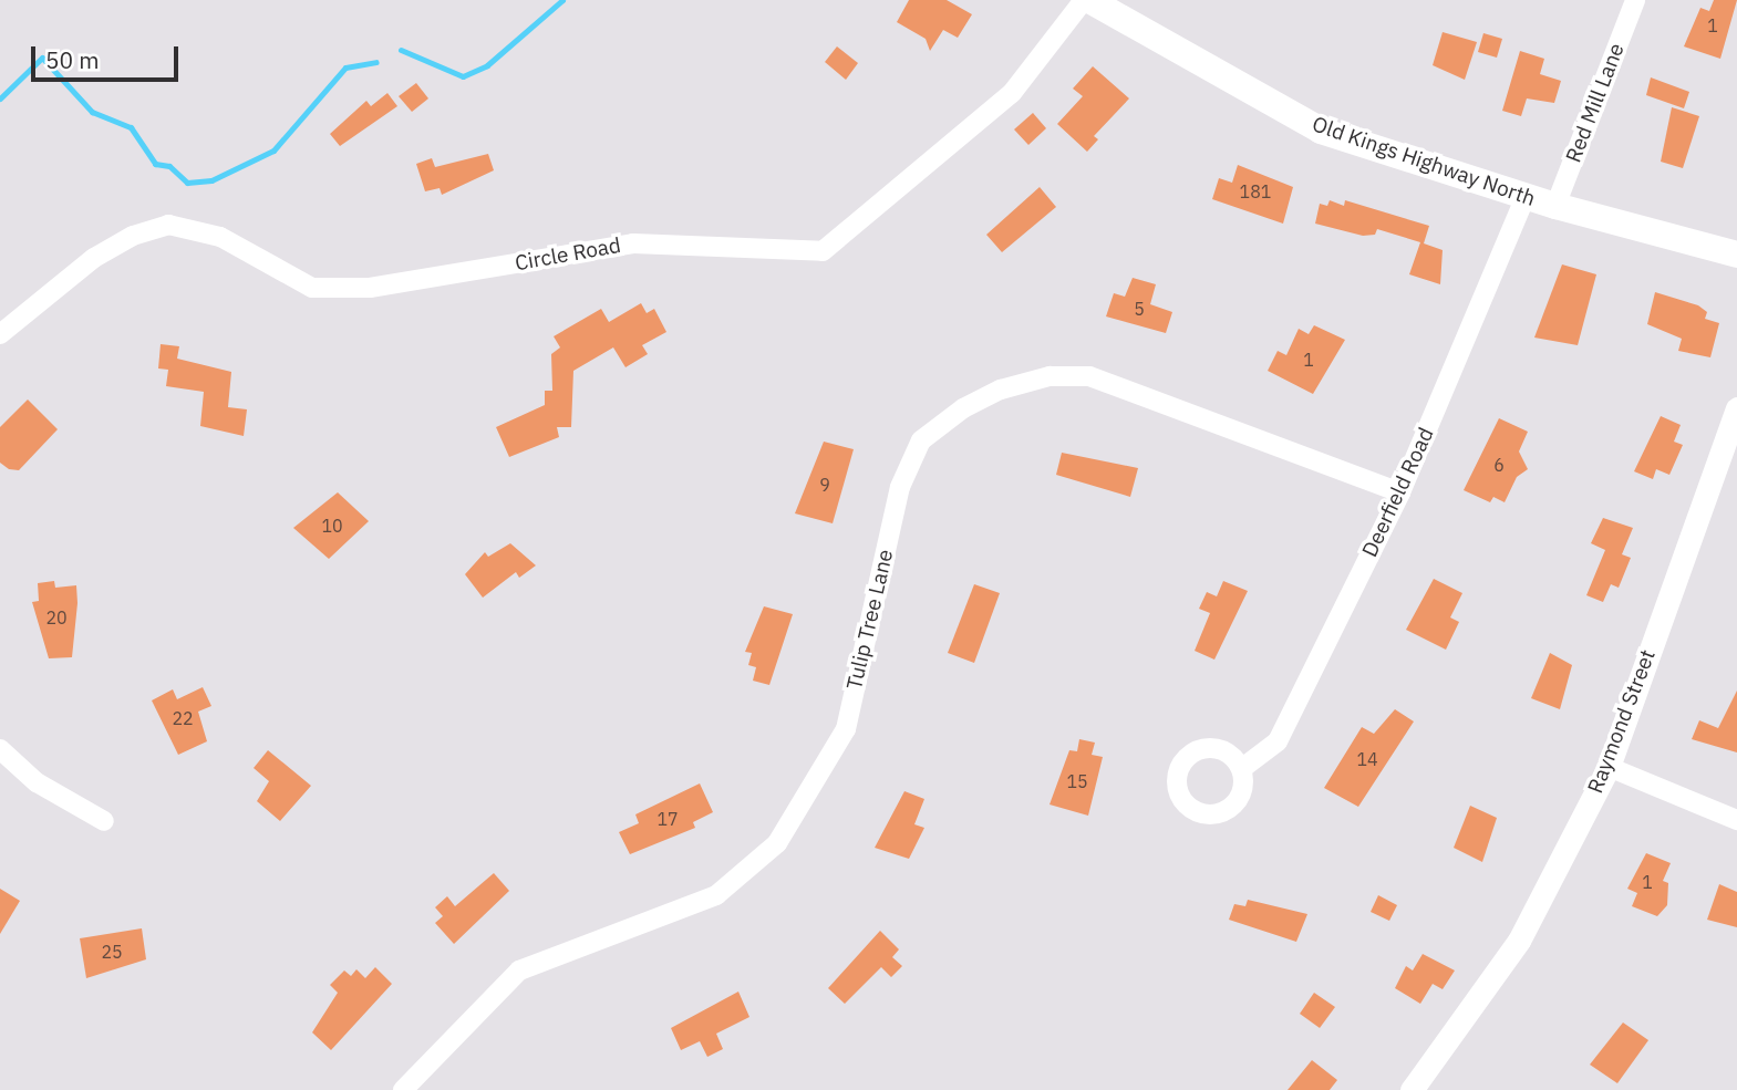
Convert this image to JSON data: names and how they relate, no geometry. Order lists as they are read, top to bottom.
{
  "streets": {
    "main road": ["Old Kings Highway North"],
    "street": [
      "Red Mill Lane",
      "Circle Road",
      "Deerfield Road",
      "Tulip Tree Lane",
      "Raymond Street"
    ]
  },
  "crossings": [
    ["Red Mill Lane", "Old Kings Highway North"],
    ["Old Kings Highway North", "Circle Road"],
    ["Old Kings Highway North", "Deerfield Road"],
    ["Deerfield Road", "Tulip Tree Lane"]
  ],
  "house_numbers": [
    "1",
    "181",
    "5",
    "1",
    "6",
    "9",
    "10",
    "20",
    "22",
    "14",
    "15",
    "17",
    "1",
    "25"
  ],
  "scale_bar": "50 m"
}
